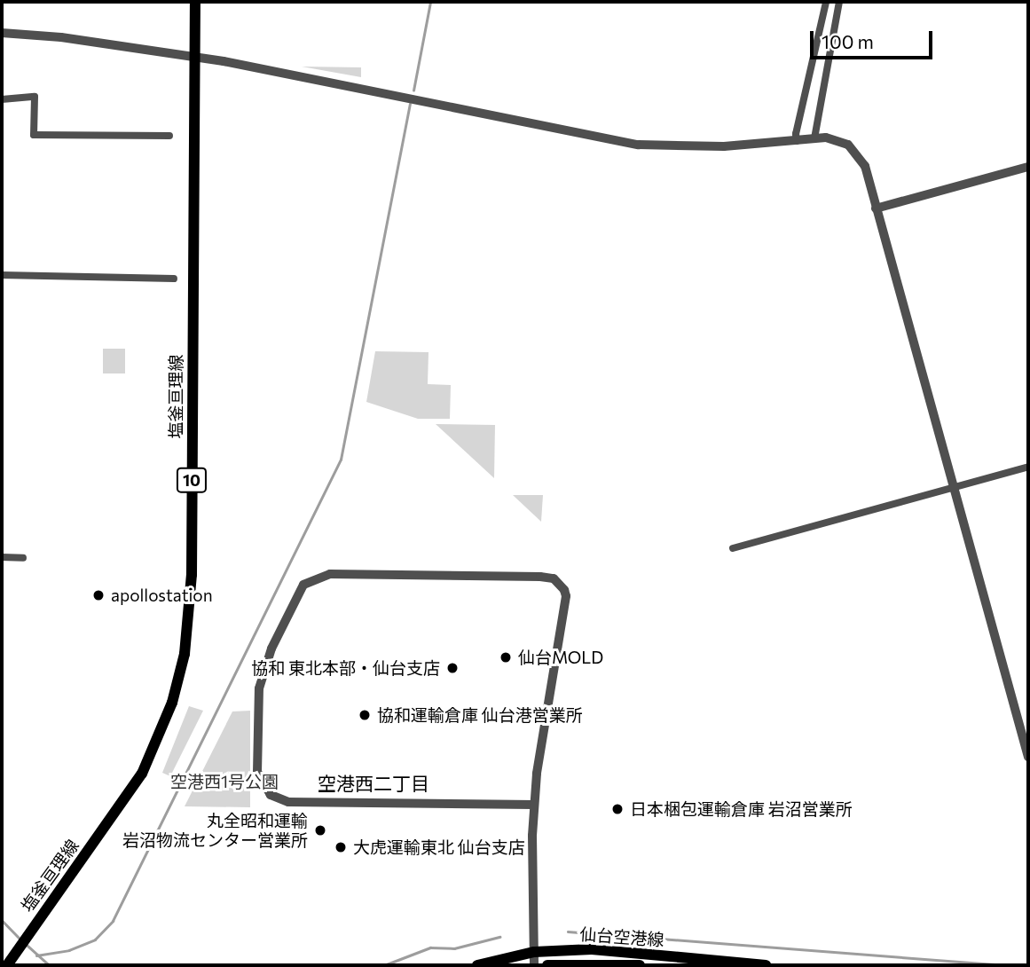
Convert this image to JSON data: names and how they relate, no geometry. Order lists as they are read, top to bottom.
{
  "streets": {
    "main road": ["塩釜亘理線", "10", "仙台空港線"]
  },
  "districts": ["空港西二丁目"],
  "parks": ["空港西1号公園"],
  "places": [
    "apollostation",
    "仙台MOLD",
    "協和 東北本部・仙台支店",
    "協和運輸倉庫 仙台港営業所",
    "日本梱包運輸倉庫 岩沼営業所",
    "丸全昭和運輸 岩沼物流センター営業所",
    "大虎運輸東北 仙台支店"
  ],
  "scale_bar": "100 m"
}
